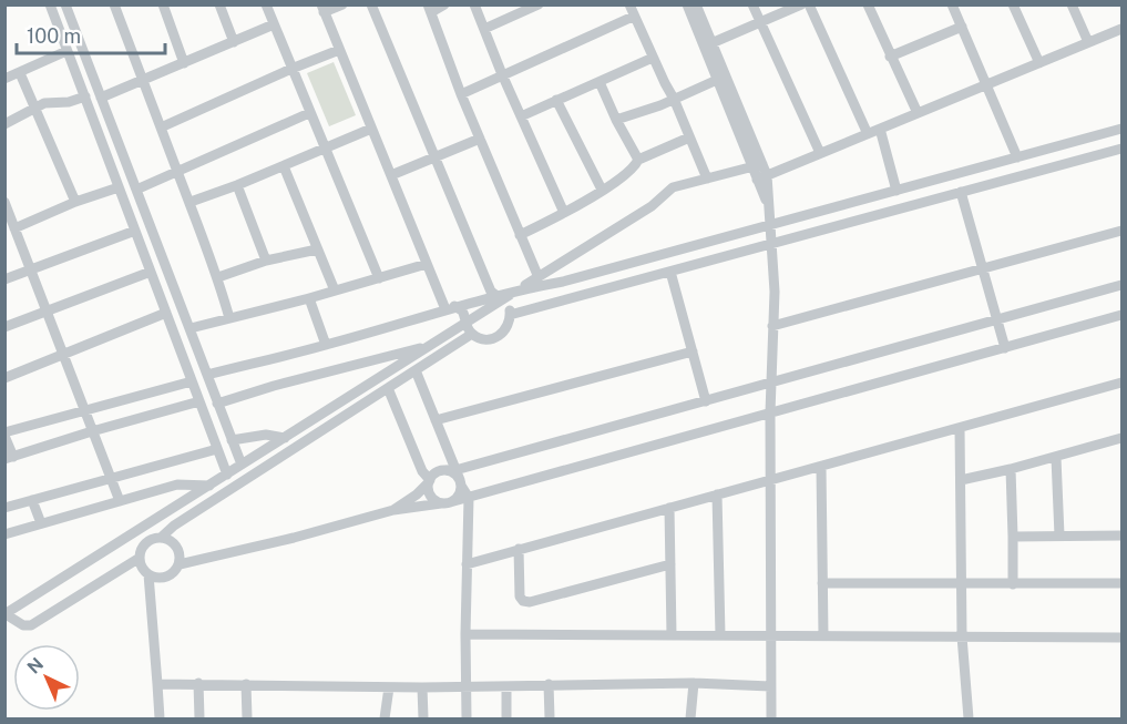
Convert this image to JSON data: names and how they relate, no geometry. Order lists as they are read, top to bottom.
{
  "scale_bar": "100 m",
  "north": "top left"
}
